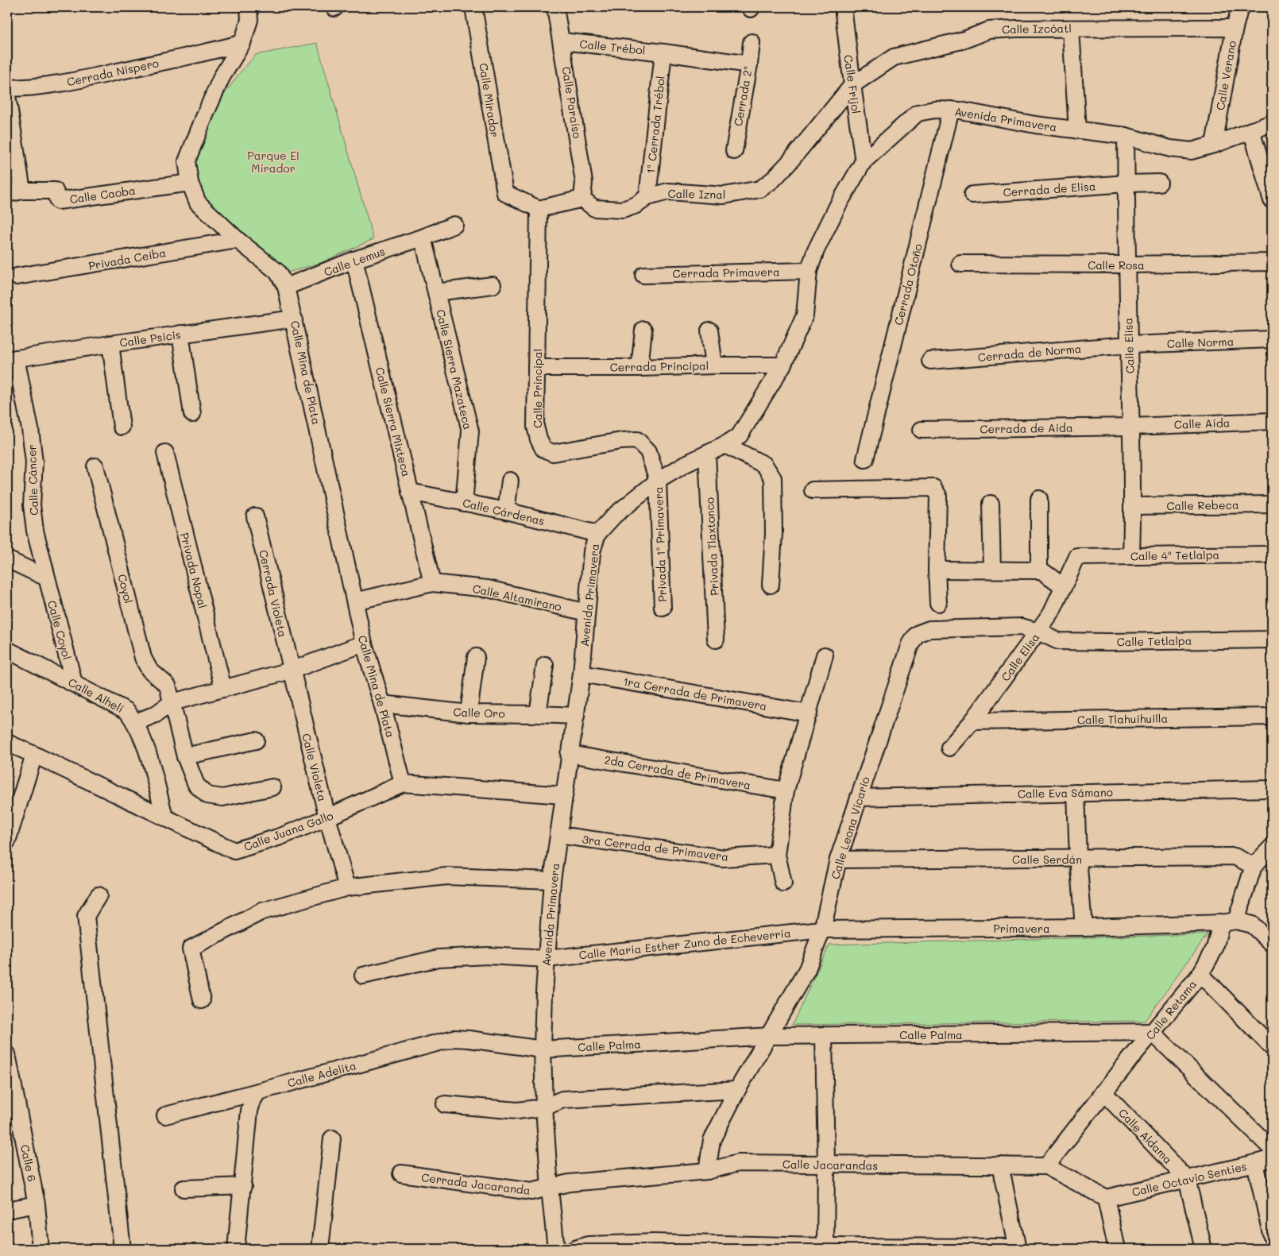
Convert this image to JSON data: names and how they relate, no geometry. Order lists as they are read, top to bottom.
{
  "streets": {
    "street": [
      "Calle Izcóatl",
      "Calle Trébol",
      "Cerrada Níspero",
      "Calle Verano",
      "Calle Frijol",
      "Cerrada 2ª",
      "Calle Mirador",
      "Calle Paraíso",
      "Avenida Primavera",
      "1ª Cerrada Trébol",
      "Cerrada de Elisa",
      "Calle Iznal",
      "Calle Caoba",
      "Privada Ceiba",
      "Calle Lemus",
      "Calle Rosa",
      "Cerrada Primavera",
      "Cerrada Otoño",
      "Calle Psicis",
      "Calle Norma",
      "Calle Elisa",
      "Cerrada de Norma",
      "Cerrada Principal",
      "Calle Sierra Mazateca",
      "Calle Mina de Plata",
      "Calle Principal",
      "Calle Sierra Mixteca",
      "Calle Aída",
      "Cerrada de Aída",
      "Calle Cáncer",
      "Calle Rebeca",
      "Calle Cárdenas",
      "Privada 1ª Primavera",
      "Privada Tlaxtonco",
      "Calle 4ª Tetlalpa",
      "Privada Nopal",
      "Coyol",
      "Cerrada Violeta",
      "Calle Altamirano",
      "Calle Coyol",
      "Calle Tetlalpa",
      "1ra Cerrada de Primavera",
      "Calle Alhelí",
      "Calle Oro",
      "Calle Tlahuihuilla",
      "Calle Violeta",
      "2da Cerrada de Primavera",
      "Calle Eva Sámano",
      "Calle Leona Vicario",
      "Calle Juana Gallo",
      "3ra Cerrada de Primavera",
      "Calle Serdán",
      "Primavera",
      "Calle María Esther Zuno de Echeverría",
      "Calle Retama",
      "Calle Palma",
      "Calle Adelita",
      "Calle Aldama",
      "Calle 6",
      "Calle Jacarandas",
      "Calle Octavio Senties",
      "Cerrada Jacaranda"
    ]
  },
  "crossings": [
    ["Calle Izcóatl", "Calle Verano"],
    ["Calle Izcóatl", "Calle Frijol"],
    ["Calle Izcóatl", "Calle Iznal"],
    ["Calle Trébol", "Cerrada 2ª"],
    ["Calle Trébol", "Calle Paraíso"],
    ["Calle Trébol", "1ª Cerrada Trébol"],
    ["Cerrada Níspero", "Calle Mina de Plata"],
    ["Calle Verano", "Avenida Primavera"],
    ["Calle Frijol", "Avenida Primavera"],
    ["Calle Frijol", "Calle Iznal"],
    ["Calle Mirador", "Calle Principal"],
    ["Calle Paraíso", "Calle Iznal"],
    ["Avenida Primavera", "Cerrada Primavera"],
    ["Avenida Primavera", "Cerrada Otoño"],
    ["Avenida Primavera", "Calle Elisa"],
    ["Avenida Primavera", "Cerrada Principal"],
    ["Avenida Primavera", "Calle Principal"],
    ["Avenida Primavera", "Calle Cárdenas"],
    ["Avenida Primavera", "Privada 1ª Primavera"],
    ["Avenida Primavera", "Privada Tlaxtonco"],
    ["Avenida Primavera", "Calle Altamirano"],
    ["Avenida Primavera", "1ra Cerrada de Primavera"],
    ["Avenida Primavera", "Calle Oro"],
    ["Avenida Primavera", "2da Cerrada de Primavera"],
    ["Avenida Primavera", "Calle Juana Gallo"],
    ["Avenida Primavera", "3ra Cerrada de Primavera"],
    ["Avenida Primavera", "Calle María Esther Zuno de Echeverría"],
    ["Avenida Primavera", "Calle Palma"],
    ["Avenida Primavera", "Calle Adelita"],
    ["Avenida Primavera", "Calle Jacarandas"],
    ["Avenida Primavera", "Cerrada Jacaranda"],
    ["1ª Cerrada Trébol", "Calle Iznal"],
    ["Cerrada de Elisa", "Calle Elisa"],
    ["Calle Caoba", "Calle Mina de Plata"],
    ["Privada Ceiba", "Calle Mina de Plata"],
    ["Calle Lemus", "Calle Sierra Mazateca"],
    ["Calle Lemus", "Calle Mina de Plata"],
    ["Calle Lemus", "Calle Sierra Mixteca"],
    ["Calle Rosa", "Calle Elisa"],
    ["Calle Psicis", "Calle Mina de Plata"],
    ["Calle Psicis", "Calle Cáncer"],
    ["Calle Norma", "Calle Elisa"],
    ["Calle Norma", "Cerrada de Norma"],
    ["Calle Elisa", "Cerrada de Norma"],
    ["Calle Elisa", "Calle Aída"],
    ["Calle Elisa", "Cerrada de Aída"],
    ["Calle Elisa", "Calle Rebeca"],
    ["Calle Elisa", "Calle 4ª Tetlalpa"],
    ["Calle Elisa", "Calle Tetlalpa"],
    ["Calle Elisa", "Calle Tlahuihuilla"],
    ["Calle Elisa", "Calle Leona Vicario"],
    ["Cerrada Principal", "Calle Principal"],
    ["Calle Sierra Mazateca", "Calle Cárdenas"],
    ["Calle Mina de Plata", "Calle Altamirano"],
    ["Calle Mina de Plata", "Calle Oro"],
    ["Calle Mina de Plata", "Calle Juana Gallo"],
    ["Calle Principal", "Privada 1ª Primavera"],
    ["Calle Sierra Mixteca", "Calle Cárdenas"],
    ["Calle Sierra Mixteca", "Calle Altamirano"],
    ["Calle Aída", "Cerrada de Aída"],
    ["Calle Cáncer", "Calle Coyol"],
    ["Cerrada Violeta", "Calle Violeta"],
    ["Calle Coyol", "Calle Alhelí"],
    ["Calle Tetlalpa", "Calle Leona Vicario"],
    ["Calle Alhelí", "Calle Juana Gallo"],
    ["Calle Violeta", "Calle Juana Gallo"],
    ["Calle Eva Sámano", "Calle Leona Vicario"],
    ["Calle Leona Vicario", "Calle Serdán"],
    ["Calle Leona Vicario", "Primavera"],
    ["Calle Leona Vicario", "Calle María Esther Zuno de Echeverría"],
    ["Calle Leona Vicario", "Calle Palma"],
    ["Calle Leona Vicario", "Calle Jacarandas"],
    ["Calle Serdán", "Calle Retama"],
    ["Primavera", "Calle María Esther Zuno de Echeverría"],
    ["Primavera", "Calle Retama"],
    ["Calle Retama", "Calle Palma"],
    ["Calle Retama", "Calle Aldama"],
    ["Calle Retama", "Calle Jacarandas"],
    ["Calle Palma", "Calle Adelita"],
    ["Calle Aldama", "Calle Octavio Senties"],
    ["Calle Jacarandas", "Calle Octavio Senties"],
    ["Calle Jacarandas", "Cerrada Jacaranda"]
  ],
  "parks": ["Parque El Mirador"]
}
